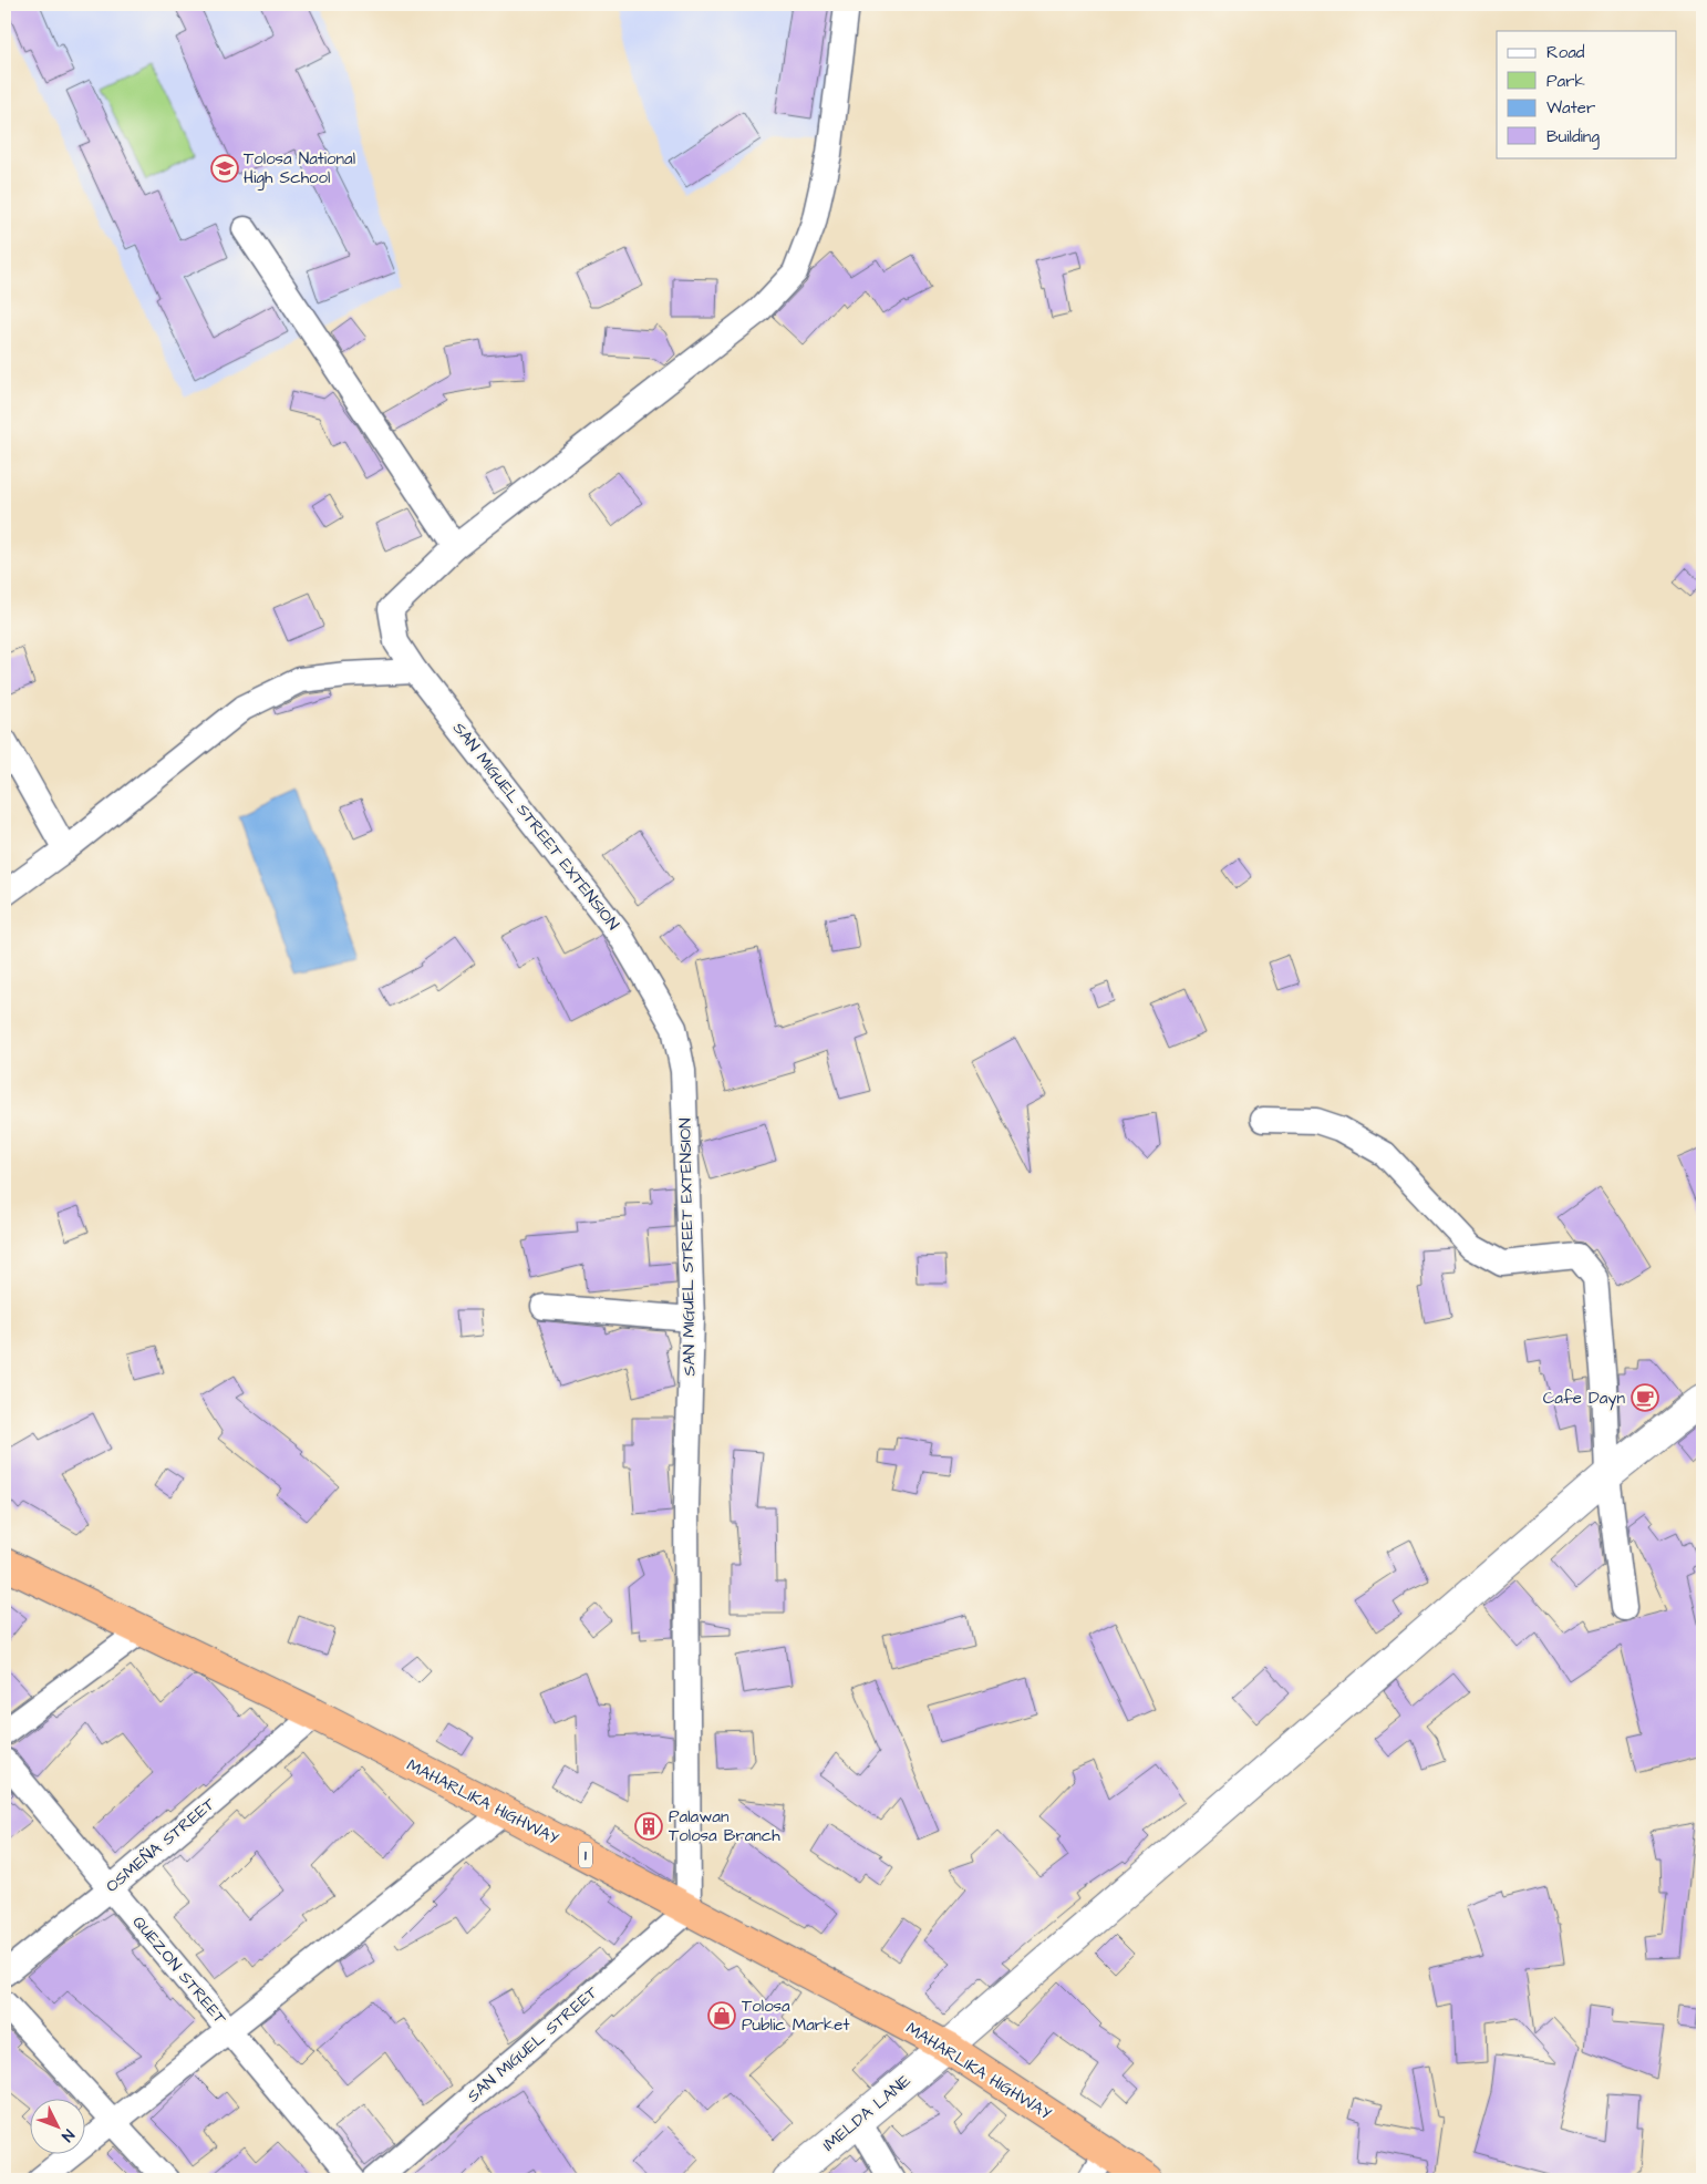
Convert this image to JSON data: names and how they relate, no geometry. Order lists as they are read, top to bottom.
{
  "streets": {
    "highway": ["MAHARLIKA HIGHWAY", "1"],
    "street": [
      "SAN MIGUEL STREET EXTENSION",
      "OSMEÑA STREET",
      "QUEZON STREET",
      "SAN MIGUEL STREET",
      "IMELDA LANE"
    ]
  },
  "crossings": [
    ["SAN MIGUEL STREET EXTENSION", "MAHARLIKA HIGHWAY"],
    ["SAN MIGUEL STREET EXTENSION", "SAN MIGUEL STREET"],
    ["MAHARLIKA HIGHWAY", "OSMEÑA STREET"],
    ["MAHARLIKA HIGHWAY", "SAN MIGUEL STREET"],
    ["MAHARLIKA HIGHWAY", "IMELDA LANE"],
    ["OSMEÑA STREET", "QUEZON STREET"]
  ],
  "places": {
    "school or university": ["Tolosa National High School"],
    "cafe": ["Cafe Dayn"],
    "building": ["Palawan Tolosa Branch"],
    "shop": ["Tolosa Public Market"]
  },
  "legend": [
    "Road",
    "Park",
    "Water",
    "Building"
  ],
  "north": "bottom right"
}
